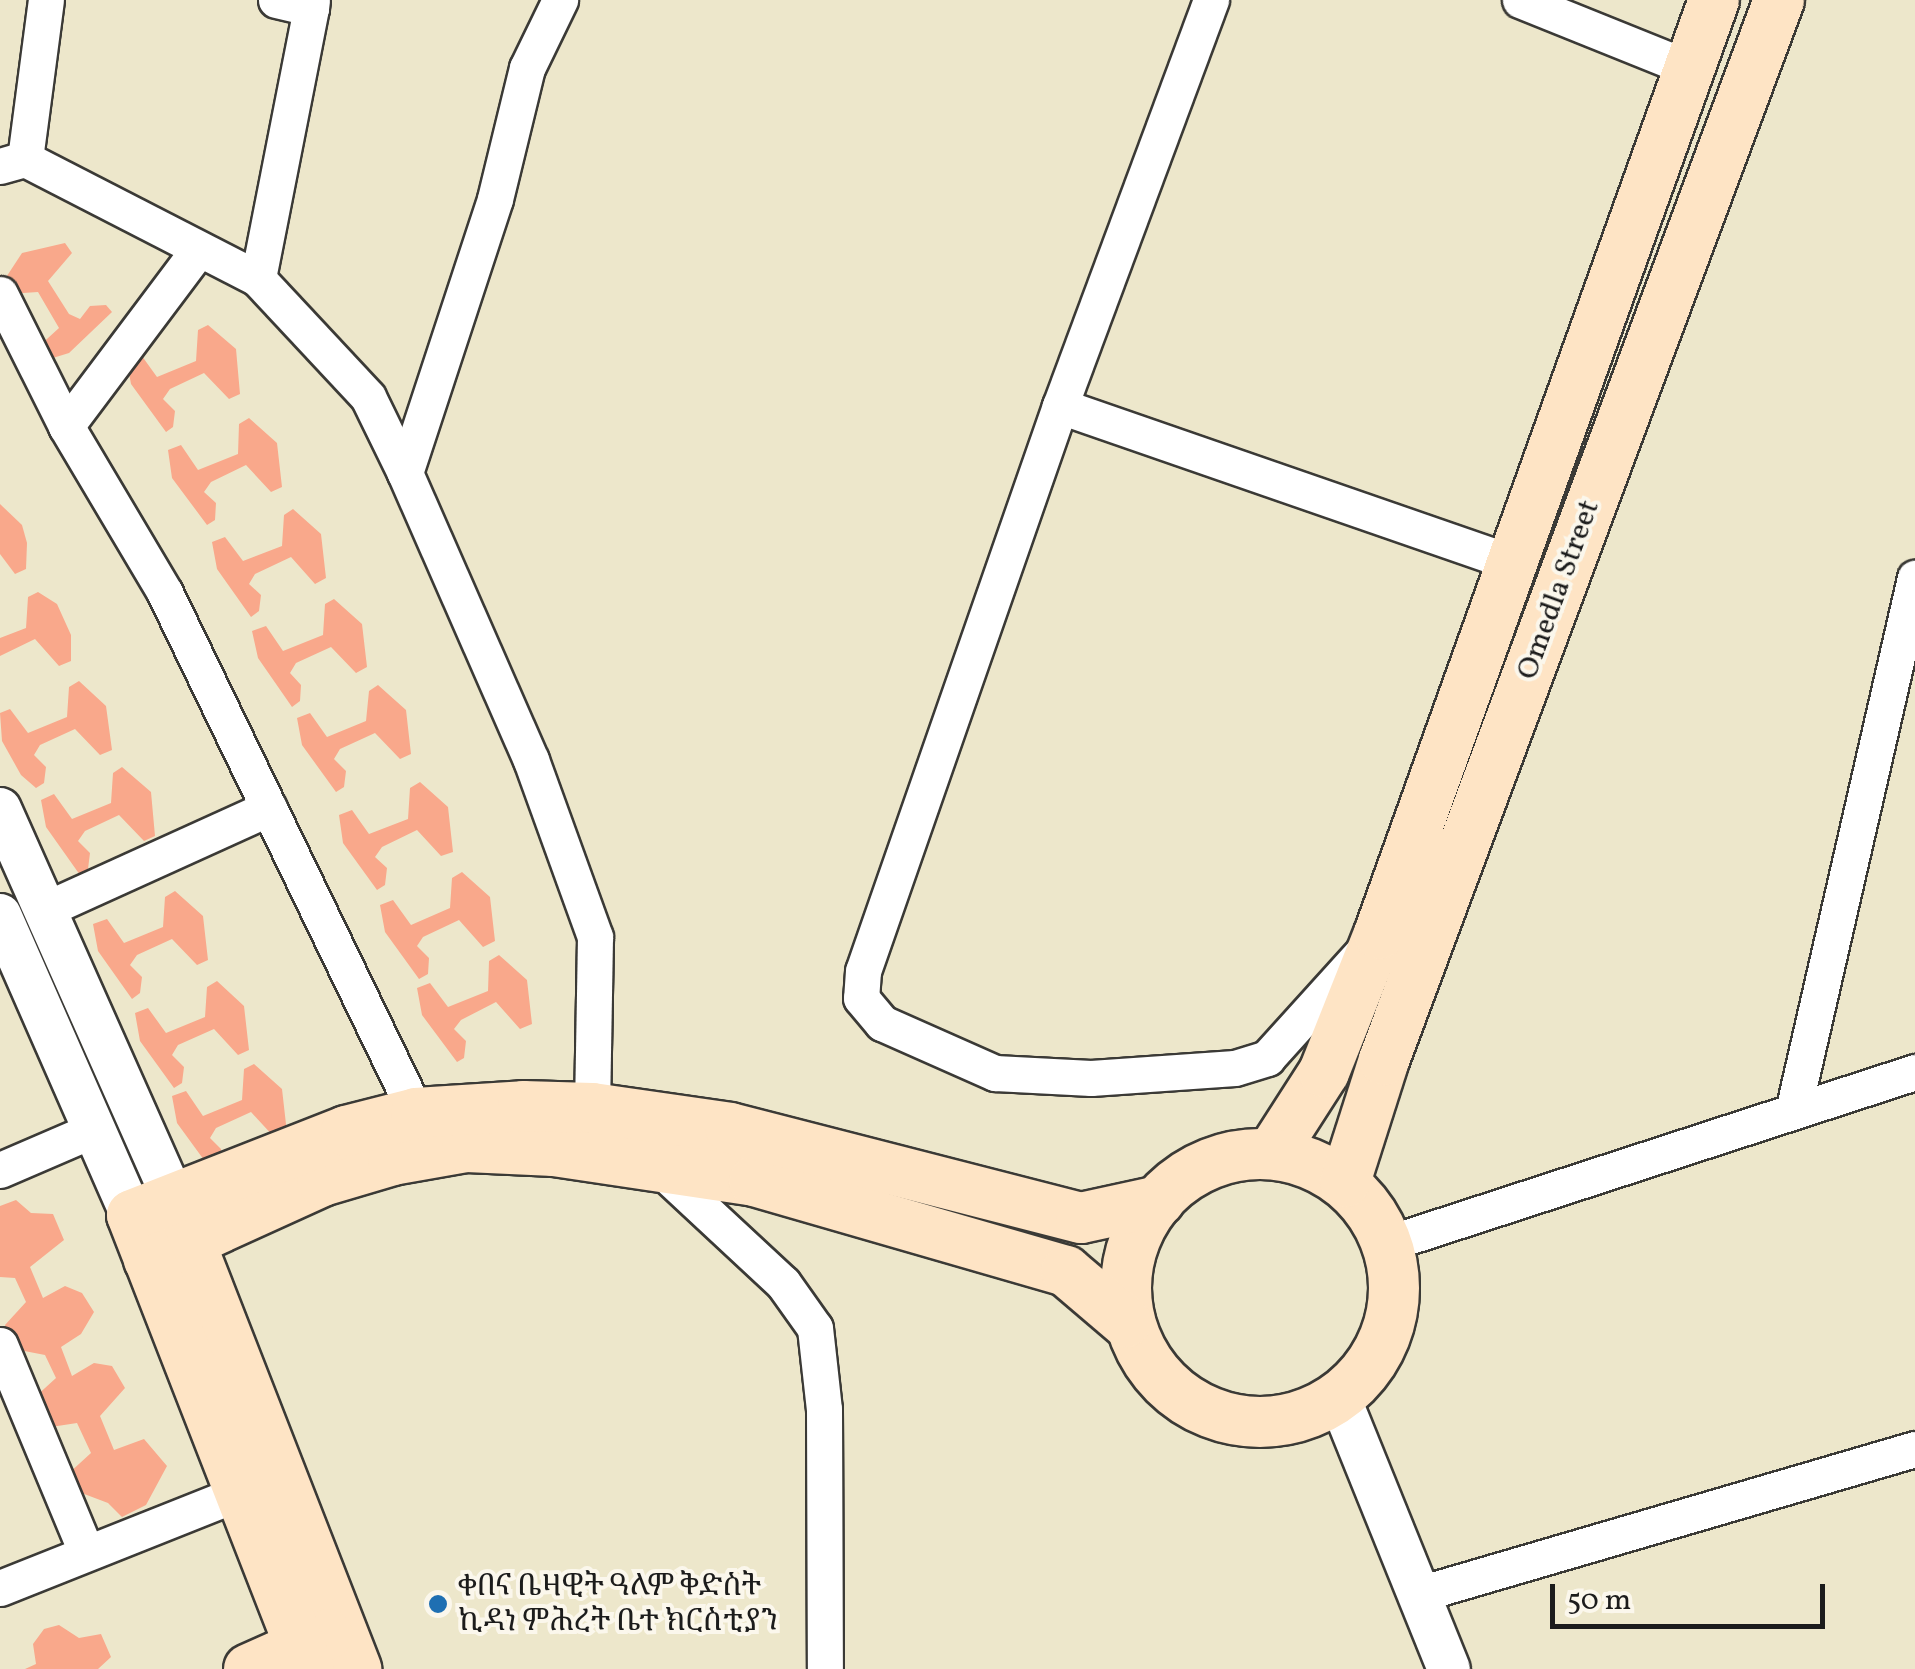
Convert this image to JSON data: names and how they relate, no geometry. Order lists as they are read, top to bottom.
{
  "streets": {
    "main road": ["Omedla Street"]
  },
  "places": ["ቀበና ቤዛዊት ዓለም ቅድስት ኪዳነ ምሕረት ቤተ ክርስቲያን"],
  "scale_bar": "50 m"
}
